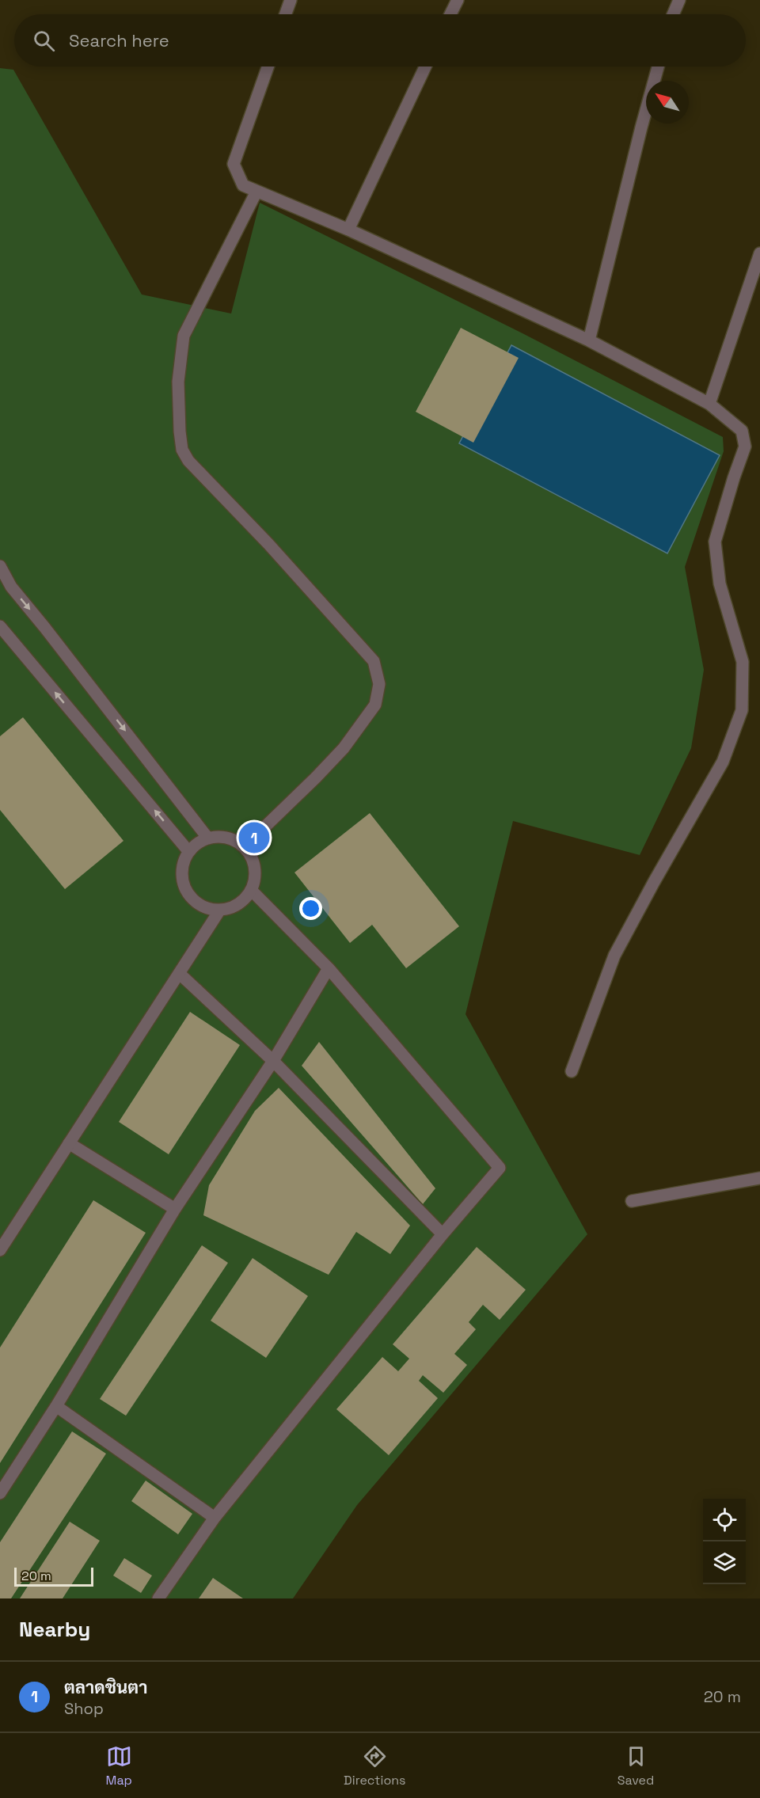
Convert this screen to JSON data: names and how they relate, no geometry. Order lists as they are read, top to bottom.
{
  "scale_bar": "20 m",
  "north": "top left",
  "page": {
    "search": "Search here",
    "pins": "1",
    "scale": "20 m",
    "heading": "Nearby",
    "list": [
      {
        "mark": "1",
        "name": "ตลาดชินตา",
        "note": "Shop",
        "value": "20 m"
      }
    ],
    "nav": ["Map", "Directions", "Saved"]
  }
}
